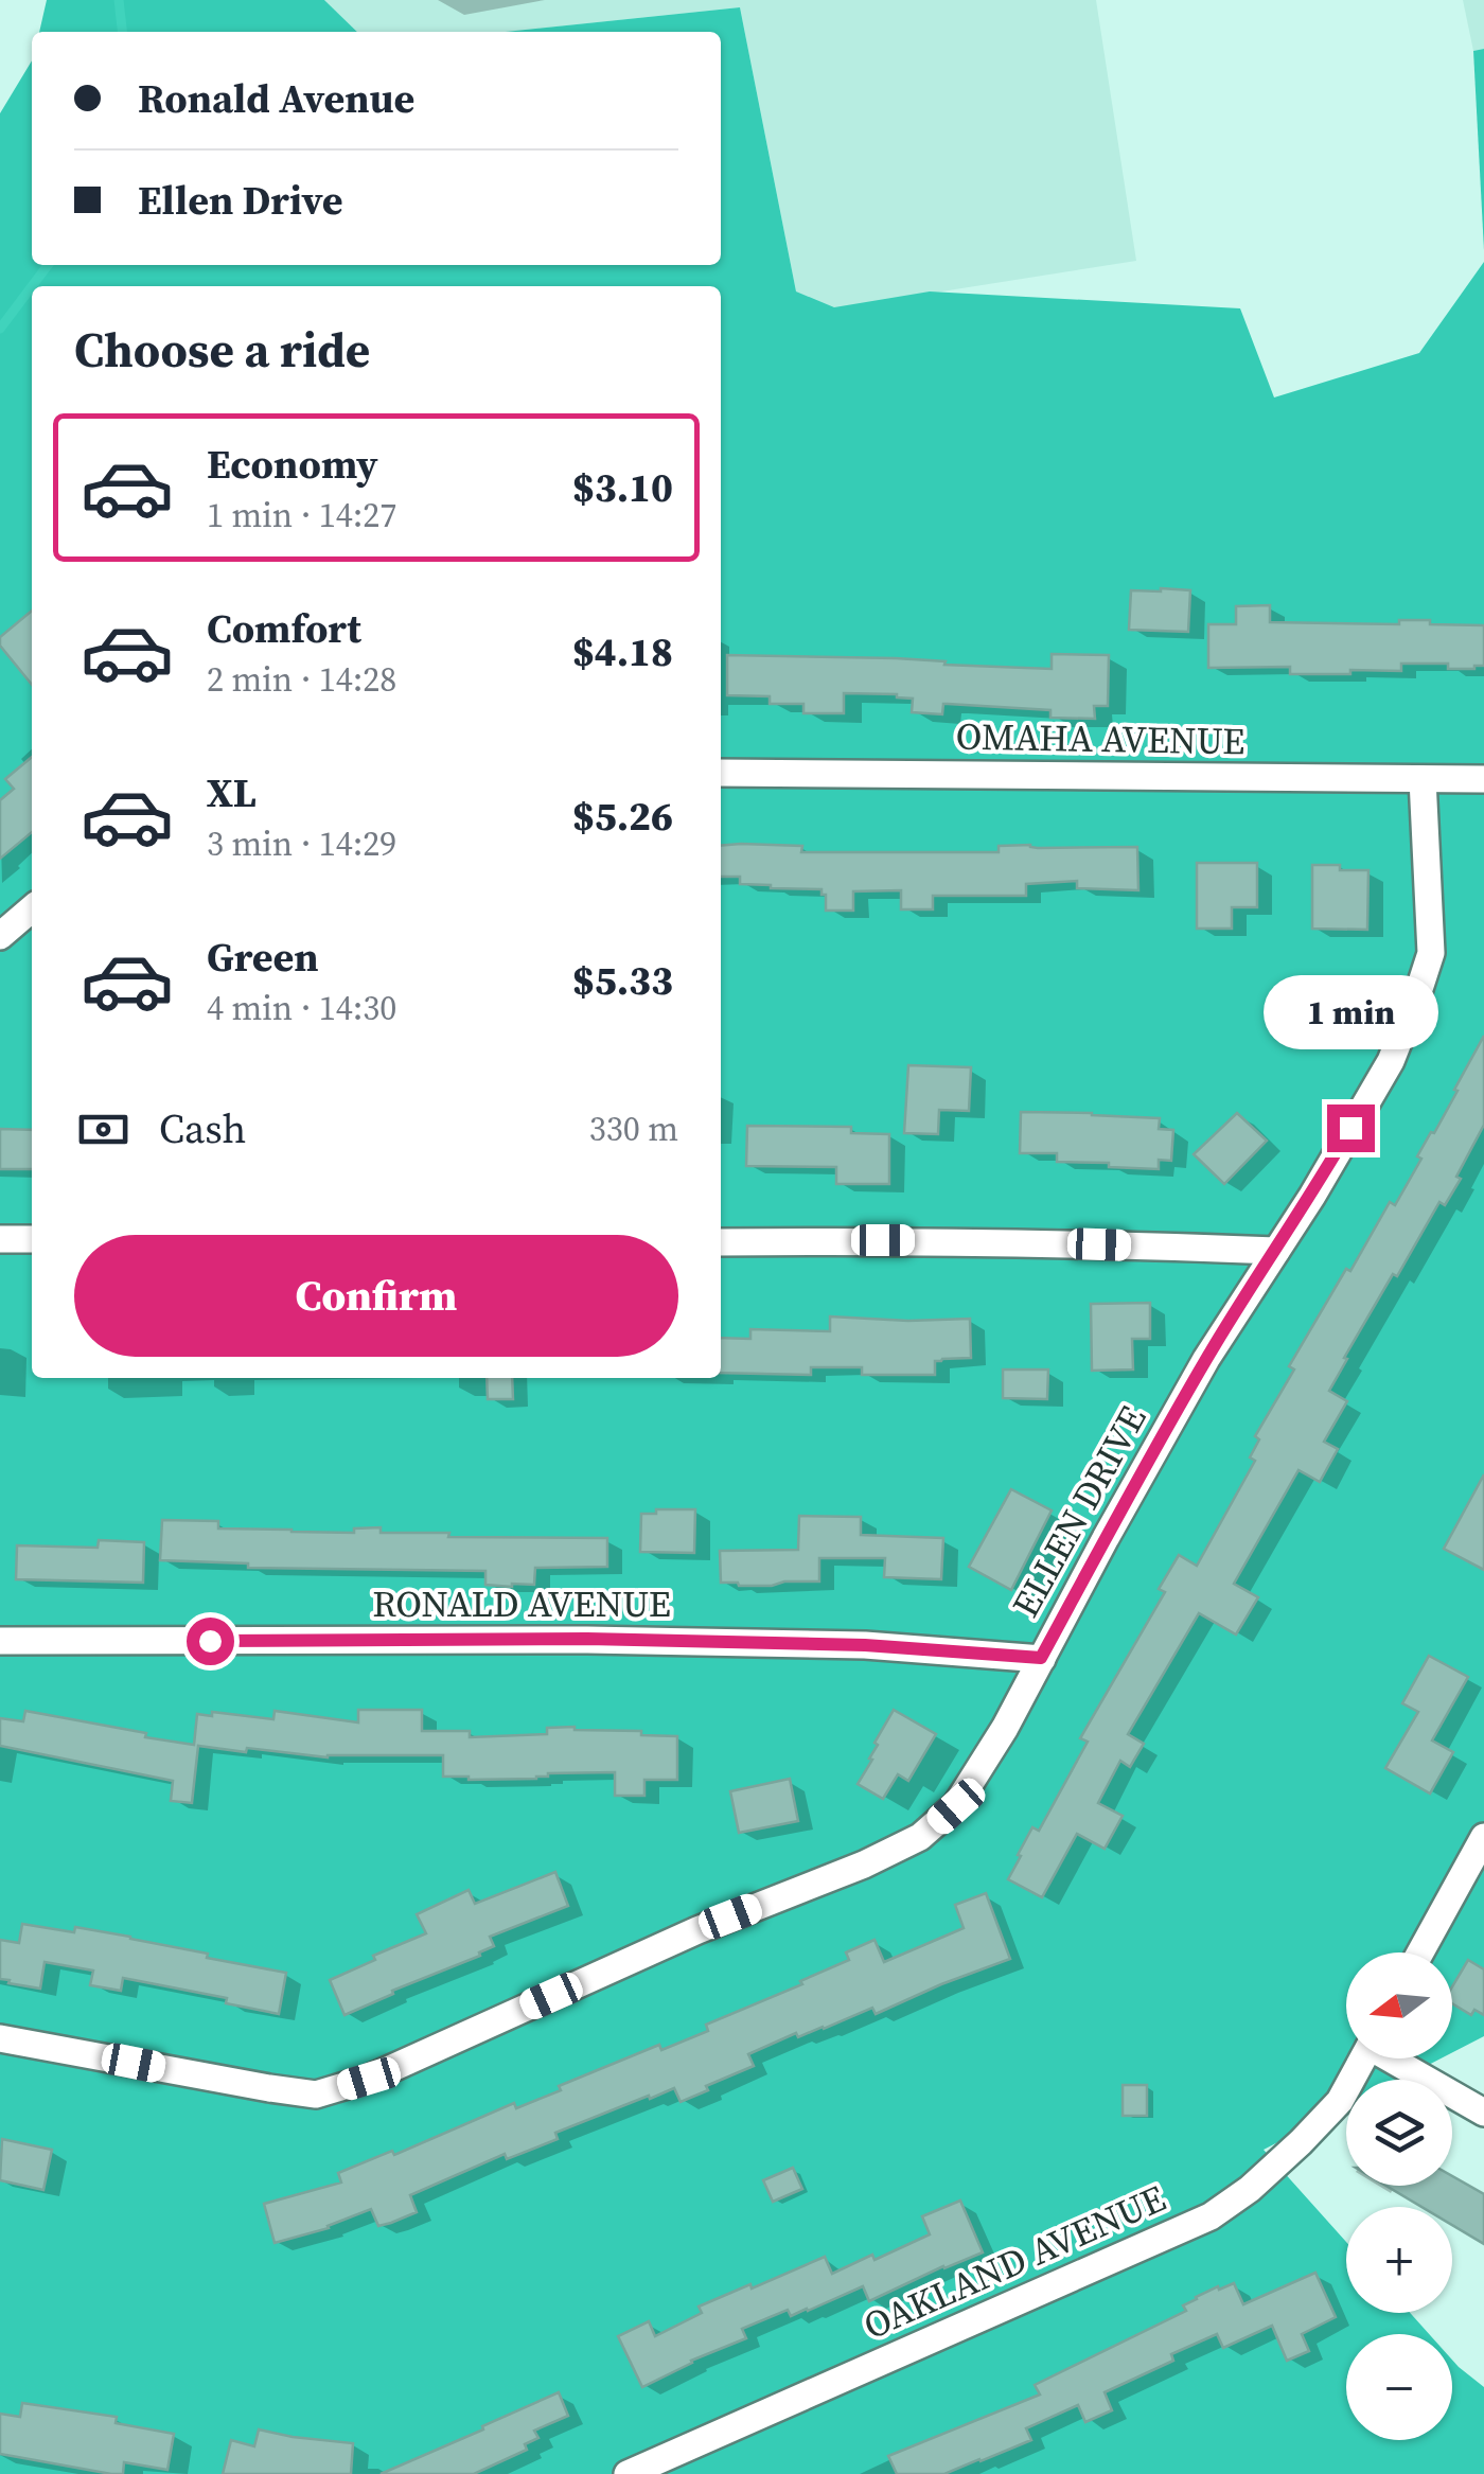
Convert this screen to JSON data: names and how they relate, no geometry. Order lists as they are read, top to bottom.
{
  "streets": {
    "street": [
      "OMAHA AVENUE",
      "ELLEN DRIVE",
      "RONALD AVENUE",
      "OAKLAND AVENUE"
    ]
  },
  "crossings": [
    ["OMAHA AVENUE", "ELLEN DRIVE"],
    ["ELLEN DRIVE", "RONALD AVENUE"]
  ],
  "north": "left",
  "page": {
    "banner": ["Ronald Avenue", "Ellen Drive"],
    "heading": "Choose a ride",
    "list": [
      {
        "name": "Economy",
        "note": "1 min · 14:27",
        "value": "$3.10"
      },
      {
        "name": "Comfort",
        "note": "2 min · 14:28",
        "value": "$4.18"
      },
      {
        "name": "XL",
        "note": "3 min · 14:29",
        "value": "$5.26"
      },
      {
        "name": "Green",
        "note": "4 min · 14:30",
        "value": "$5.33"
      }
    ],
    "bubble": "1 min",
    "pay": ["Cash", "330 m"],
    "buttons": "Confirm",
    "map_buttons": ["+", "−"]
  }
}
